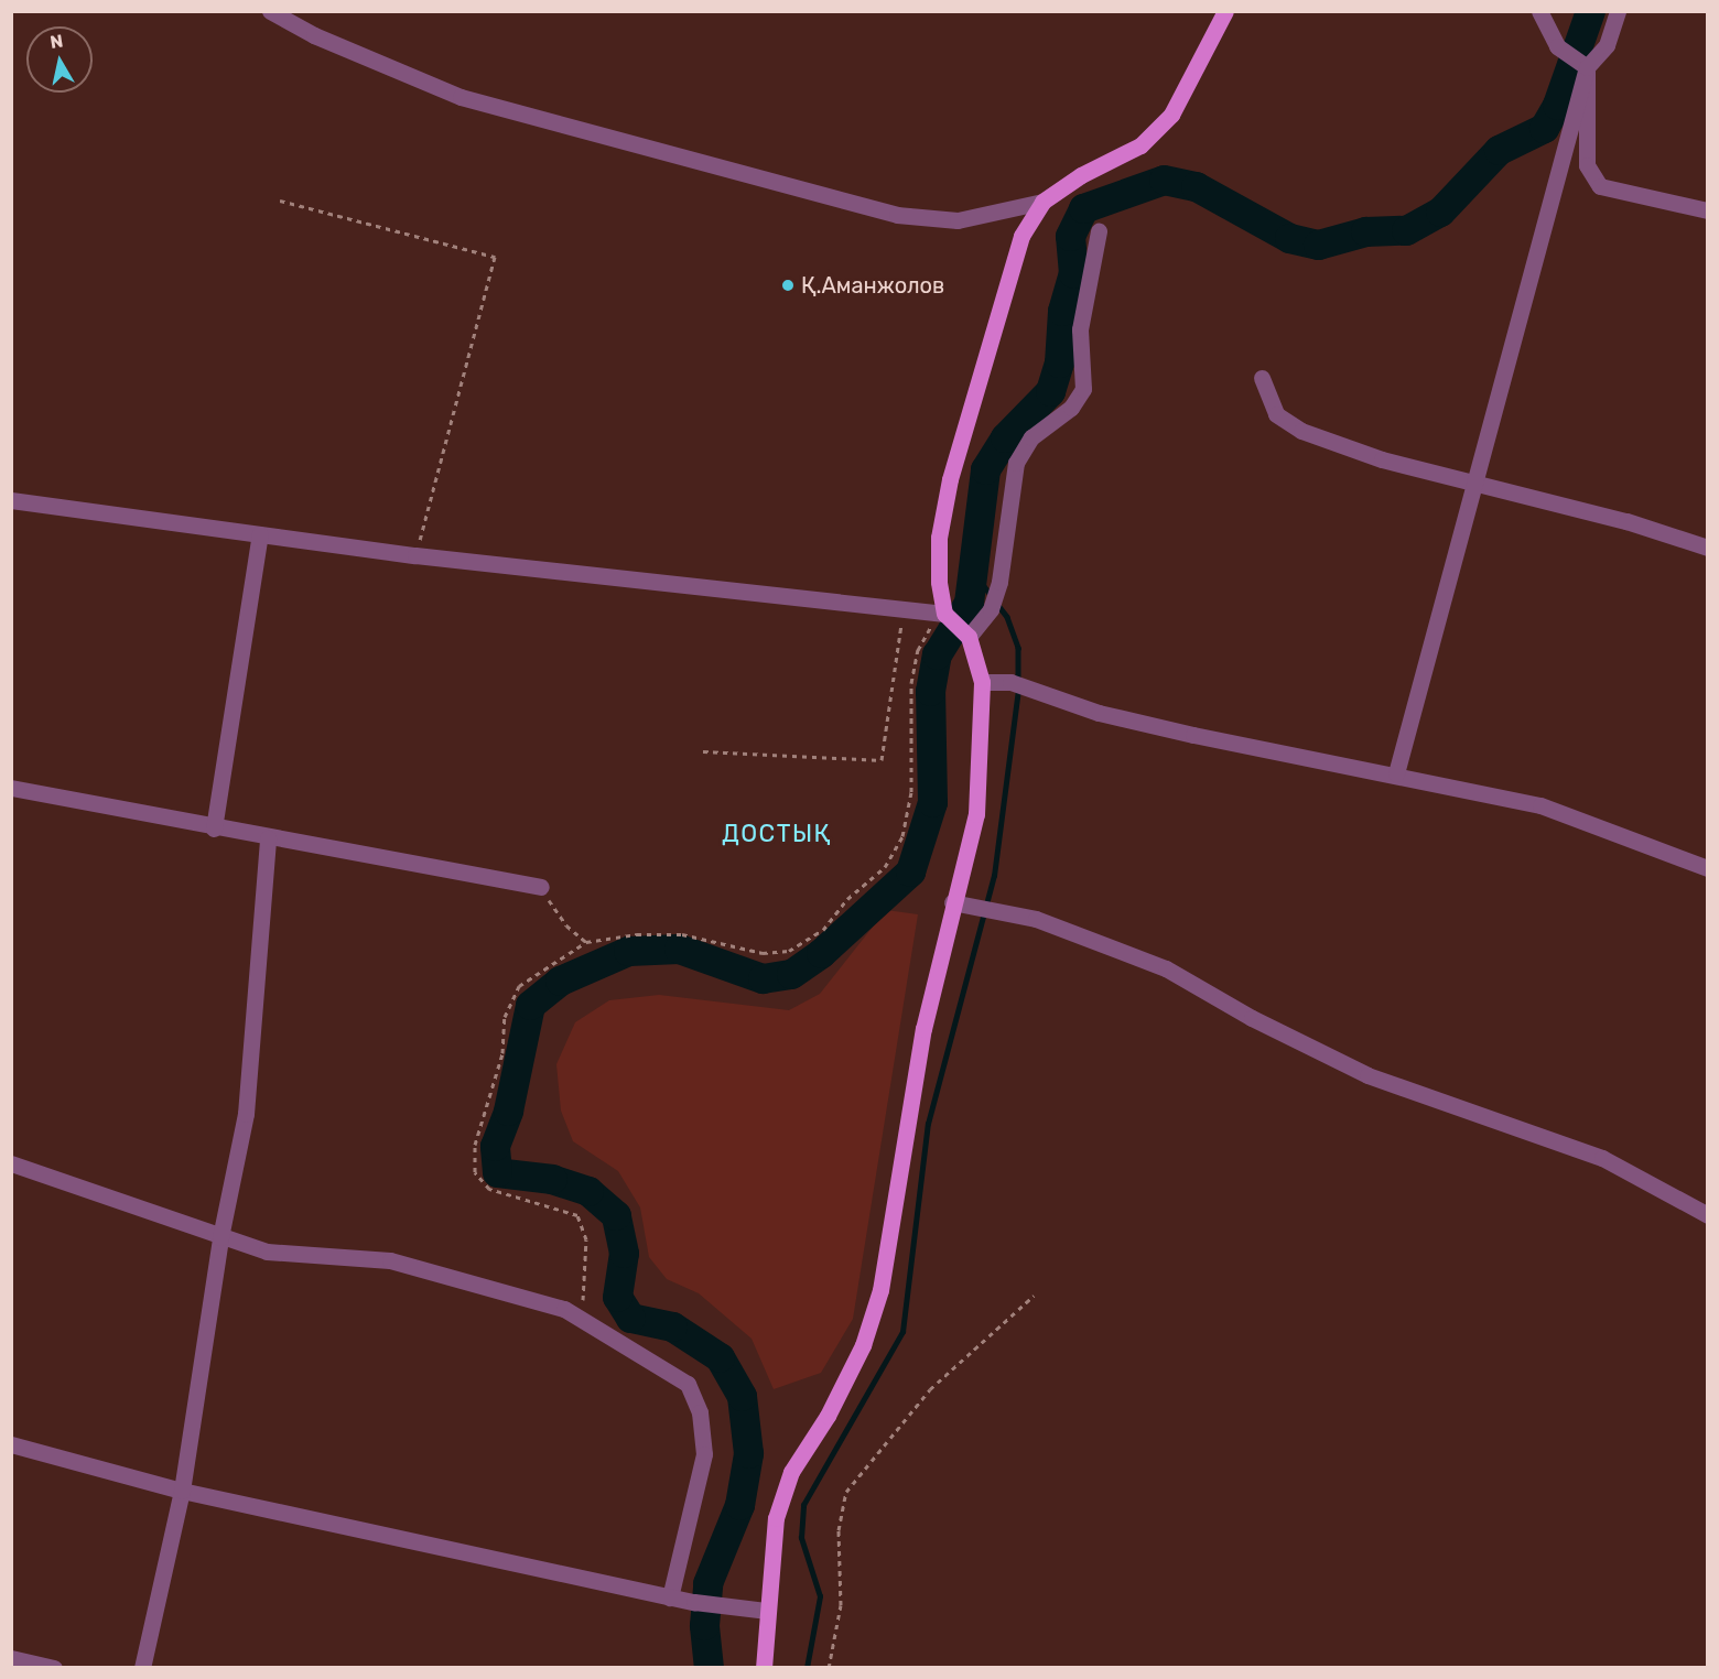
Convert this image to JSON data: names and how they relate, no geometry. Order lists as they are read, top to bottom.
{
  "districts": ["ДОСТЫҚ"],
  "places": ["Қ.Аманжолов"],
  "north": "top"
}
